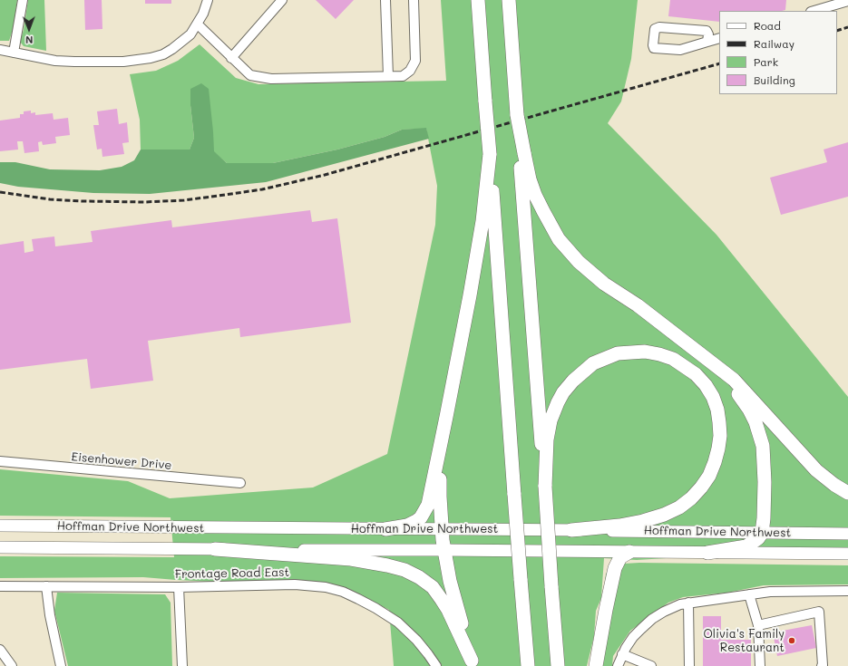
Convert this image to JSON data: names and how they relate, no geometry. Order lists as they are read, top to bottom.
{
  "streets": {
    "main road": ["Hoffman Drive Northwest"],
    "street": ["Eisenhower Drive", "Frontage Road East"]
  },
  "places": ["Olivia's Family Restaurant"],
  "legend": [
    "Road",
    "Railway",
    "Park",
    "Building"
  ],
  "north": "bottom"
}
